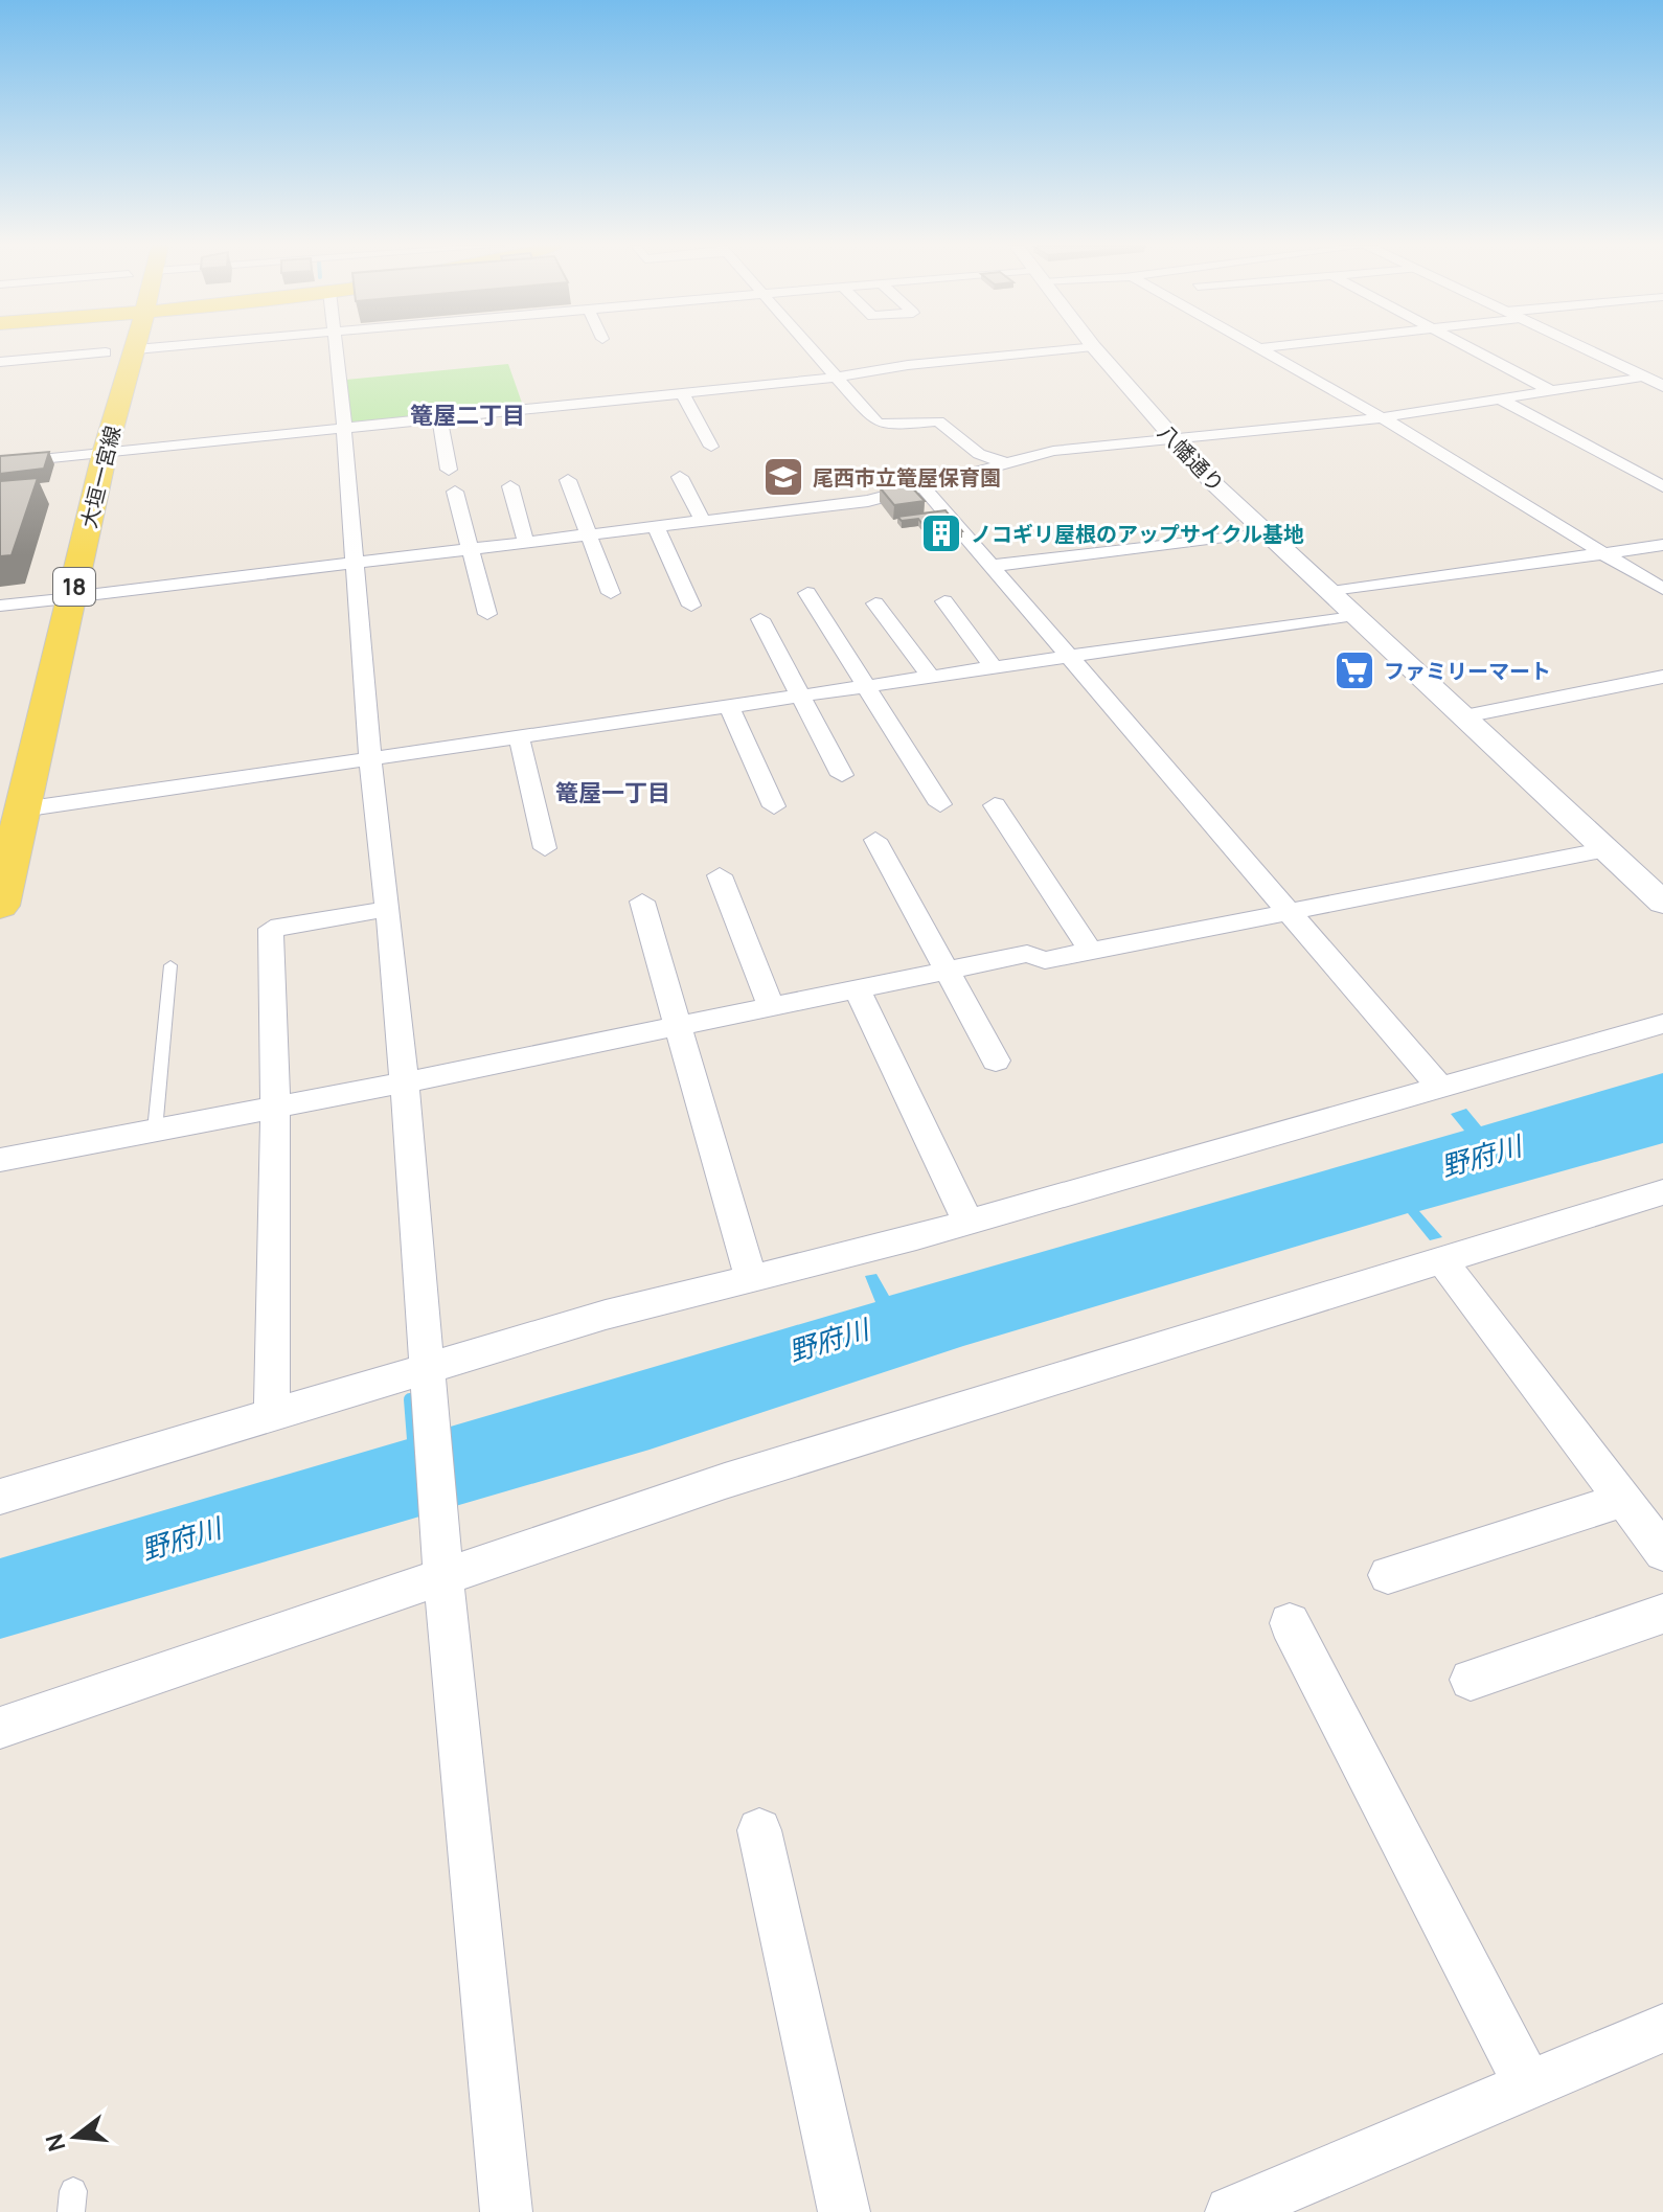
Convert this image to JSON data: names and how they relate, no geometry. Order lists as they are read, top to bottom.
{
  "streets": {
    "main road": ["大垣一宮線", "18"],
    "street": ["八幡通り"]
  },
  "districts": ["篭屋二丁目", "篭屋一丁目"],
  "water": ["野府川"],
  "places": {
    "school or university": ["尾西市立篭屋保育園"],
    "building": ["ノコギリ屋根のアップサイクル基地"],
    "supermarket": ["ファミリーマート"]
  },
  "north": "left"
}
